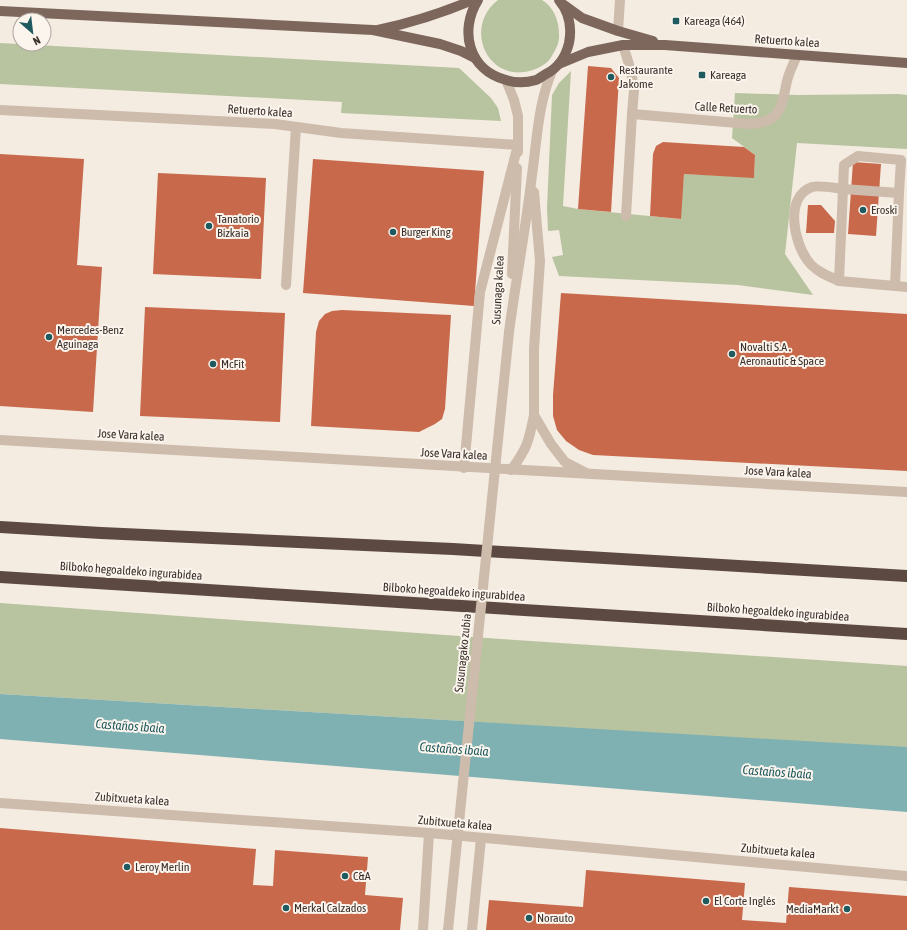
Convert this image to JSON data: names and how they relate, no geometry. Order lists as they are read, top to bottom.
{
  "streets": {
    "highway": ["Bilboko hegoaldeko ingurabidea"],
    "main road": ["Retuerto kalea"],
    "street": [
      "Calle Retuerto",
      "Susunaga kalea",
      "Jose Vara kalea",
      "Susunagako zubia",
      "Zubitxueta kalea"
    ]
  },
  "crossings": [
    ["Retuerto kalea", "Calle Retuerto"],
    ["Retuerto kalea", "Susunaga kalea"],
    ["Susunaga kalea", "Jose Vara kalea"],
    ["Susunaga kalea", "Susunagako zubia"]
  ],
  "water": ["Castaños ibaia"],
  "places": {
    "transit": ["Kareaga (464)", "Kareaga"],
    "other": [
      "Restaurante Jakome",
      "Eroski",
      "Tanatorio Bizkaia",
      "Burger King",
      "Mercedes-Benz Aguinaga",
      "Novalti S.A . Aeronautic & Space",
      "McFit",
      "Leroy Merlin",
      "C&A",
      "El Corte Inglés",
      "Merkal Calzados",
      "MediaMarkt",
      "Norauto"
    ]
  },
  "north": "bottom right"
}
